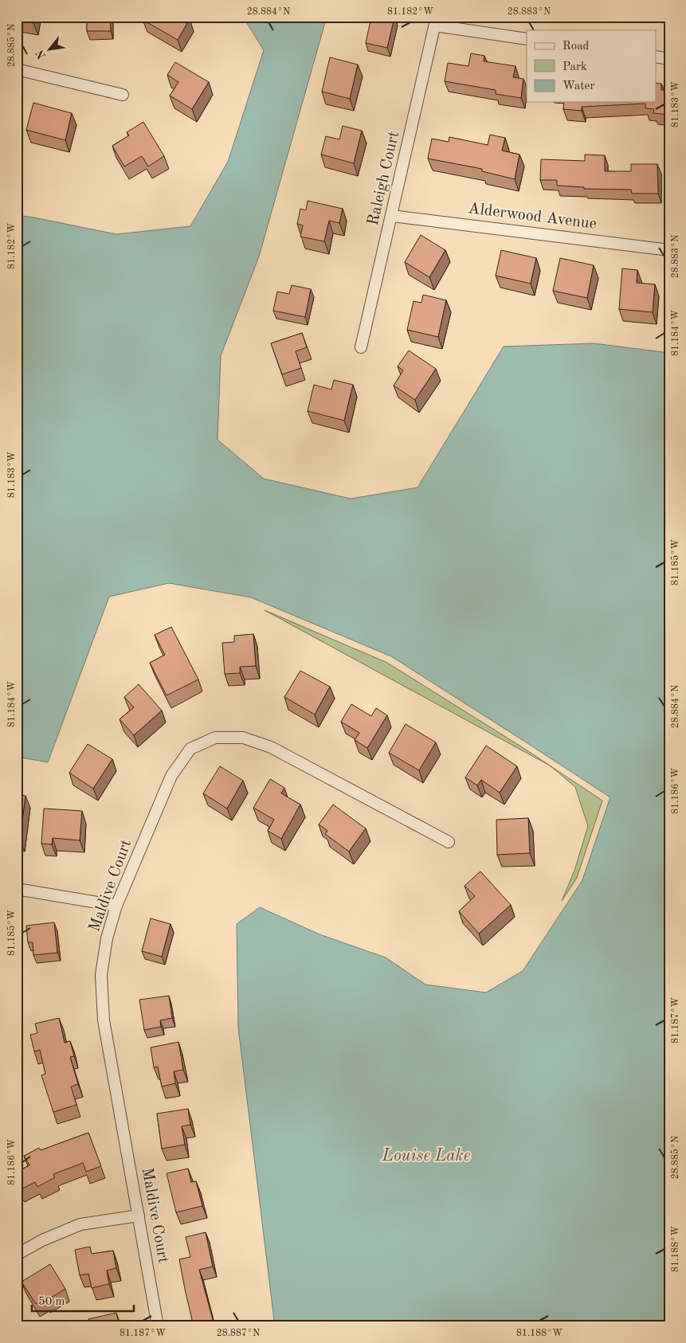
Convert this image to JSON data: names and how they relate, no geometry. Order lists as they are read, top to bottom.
{
  "streets": {
    "street": ["Raleigh Court", "Alderwood Avenue", "Maldive Court"]
  },
  "crossings": [
    ["Raleigh Court", "Alderwood Avenue"]
  ],
  "water": ["Louise Lake"],
  "legend": ["Road", "Park", "Water"],
  "scale_bar": "50 m",
  "north": "bottom left",
  "coordinates": [
    "28.884°N",
    "81.182°W",
    "28.883°N",
    "28.885°N",
    "81.183°W",
    "81.184°W",
    "81.185°W",
    "81.186°W",
    "81.187°W",
    "81.188°W",
    "28.887°N"
  ]
}
